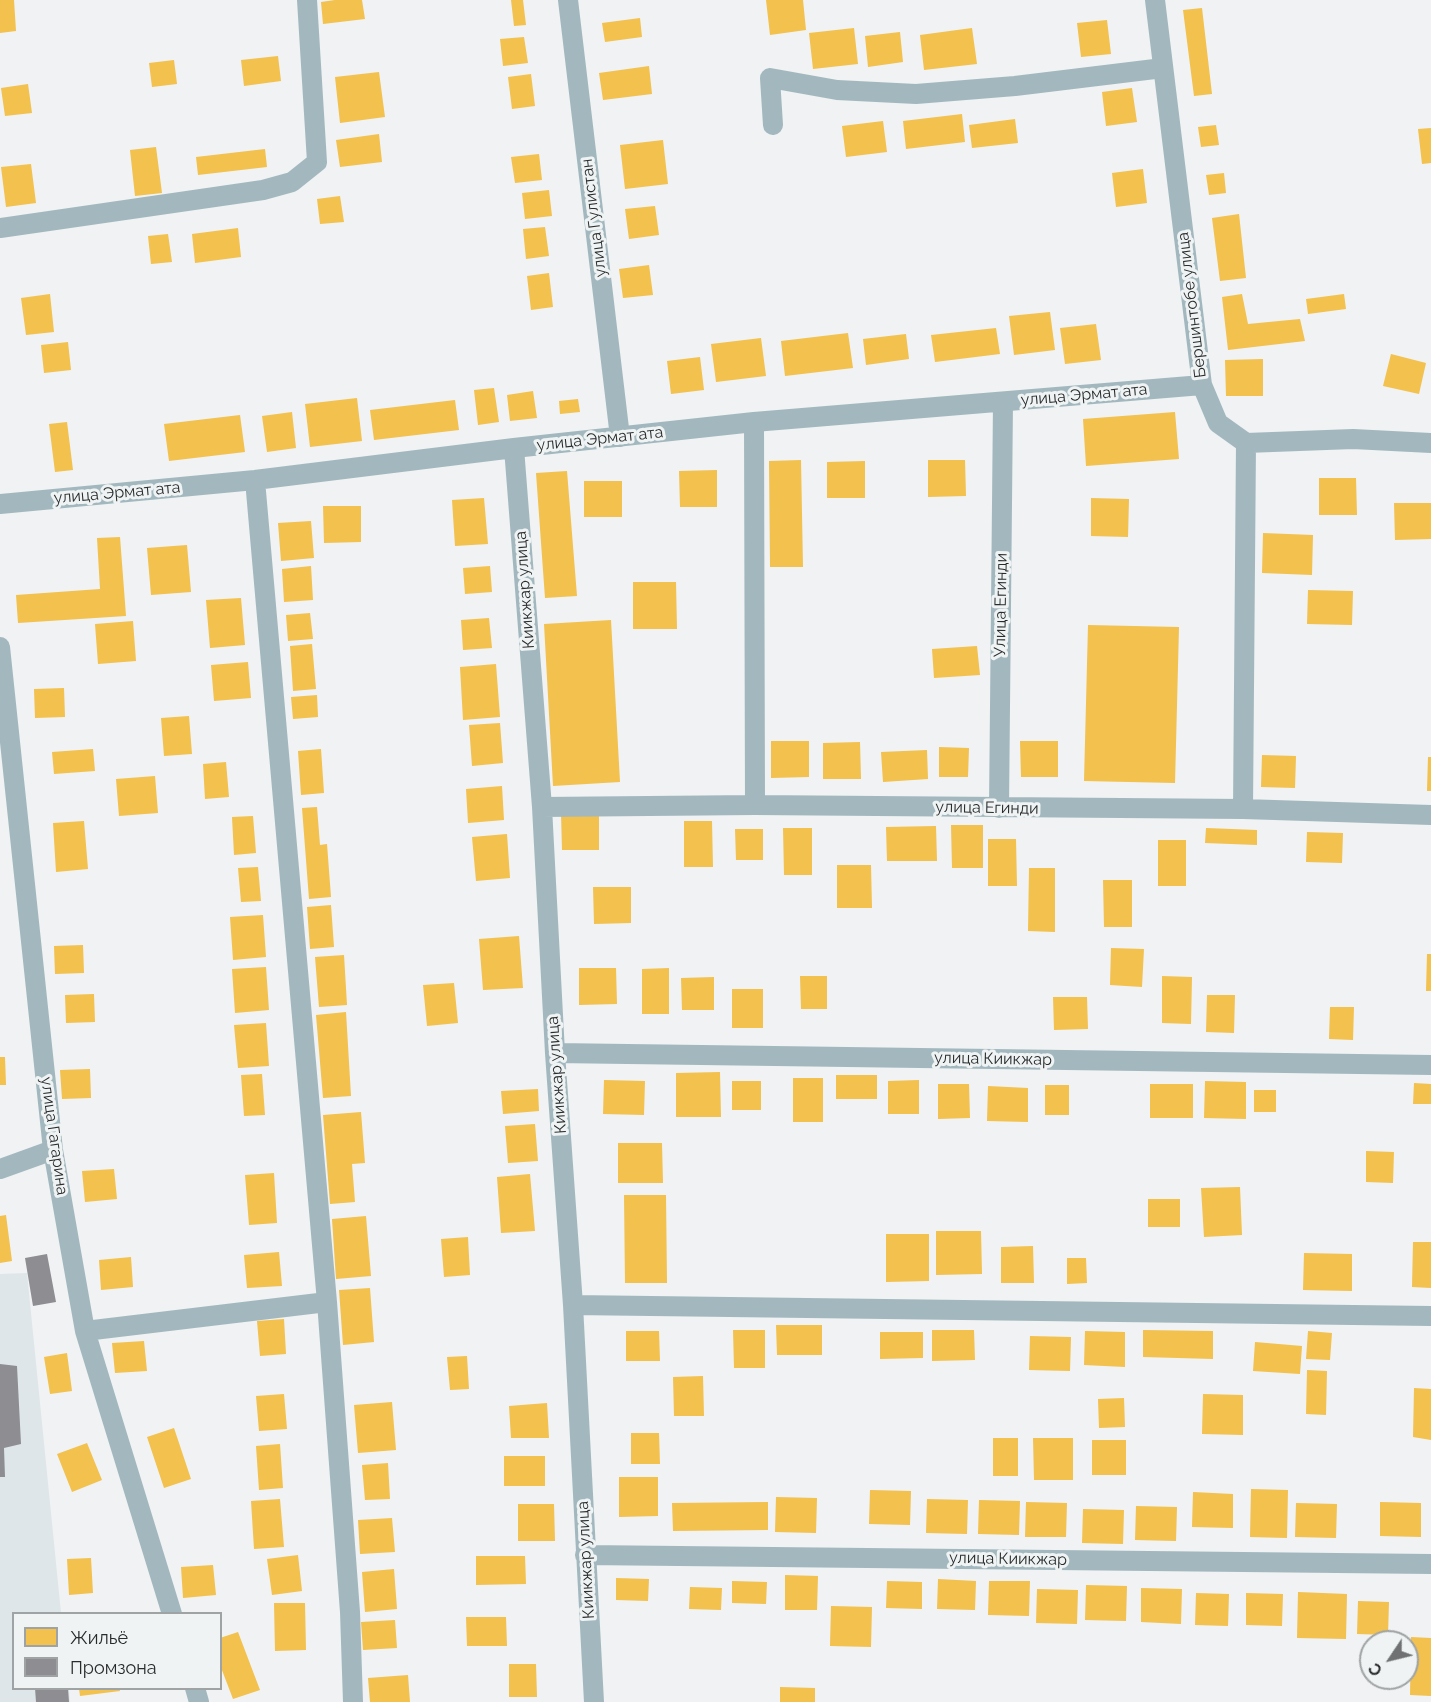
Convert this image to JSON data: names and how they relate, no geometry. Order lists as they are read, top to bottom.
{
  "streets": {
    "street": [
      "улица Гулистан",
      "Бершинтобе улица",
      "улица Эрмат ата",
      "Киикжар улица",
      "Улица Егинди",
      "улица Егинди",
      "улица Киикжар",
      "улица Гагарина"
    ]
  },
  "crossings": [
    ["улица Гулистан", "улица Эрмат ата"],
    ["Бершинтобе улица", "улица Эрмат ата"],
    ["улица Эрмат ата", "Киикжар улица"],
    ["улица Эрмат ата", "Улица Егинди"],
    ["Киикжар улица", "улица Егинди"],
    ["Киикжар улица", "улица Киикжар"],
    ["Улица Егинди", "улица Егинди"]
  ],
  "legend": ["Жильё", "Промзона"],
  "north": "bottom left"
}
